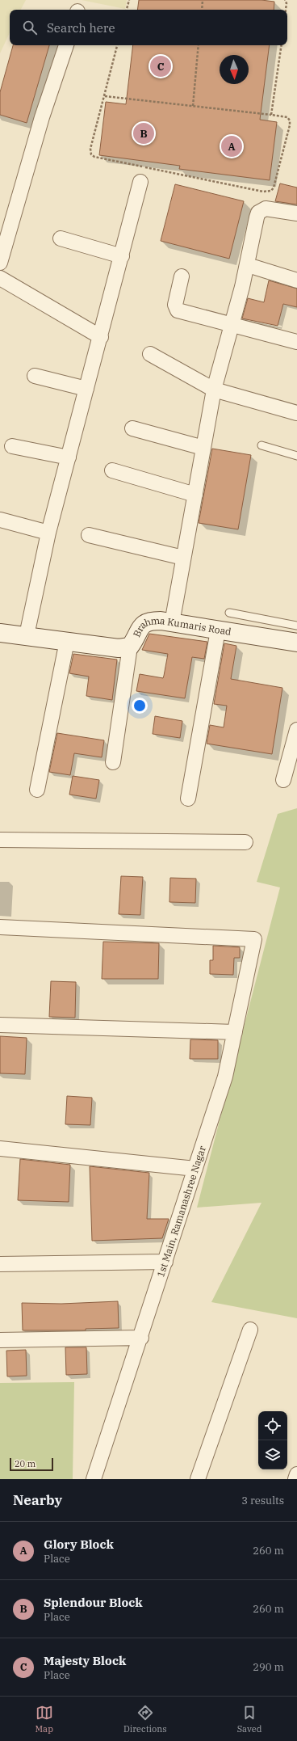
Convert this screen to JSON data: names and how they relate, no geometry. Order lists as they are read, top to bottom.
{
  "streets": {
    "street": ["Brahma Kumaris Road", "1st Main, Ramanashree Nagar"]
  },
  "scale_bar": "20 m",
  "north": "bottom",
  "page": {
    "search": "Search here",
    "pins": ["C", "B", "A"],
    "scale": "20 m",
    "heading": ["Nearby", "3 results"],
    "list": [
      {
        "mark": "A",
        "name": "Glory Block",
        "note": "Place",
        "value": "260 m"
      },
      {
        "mark": "B",
        "name": "Splendour Block",
        "note": "Place",
        "value": "260 m"
      },
      {
        "mark": "C",
        "name": "Majesty Block",
        "note": "Place",
        "value": "290 m"
      }
    ],
    "nav": ["Map", "Directions", "Saved"]
  }
}
